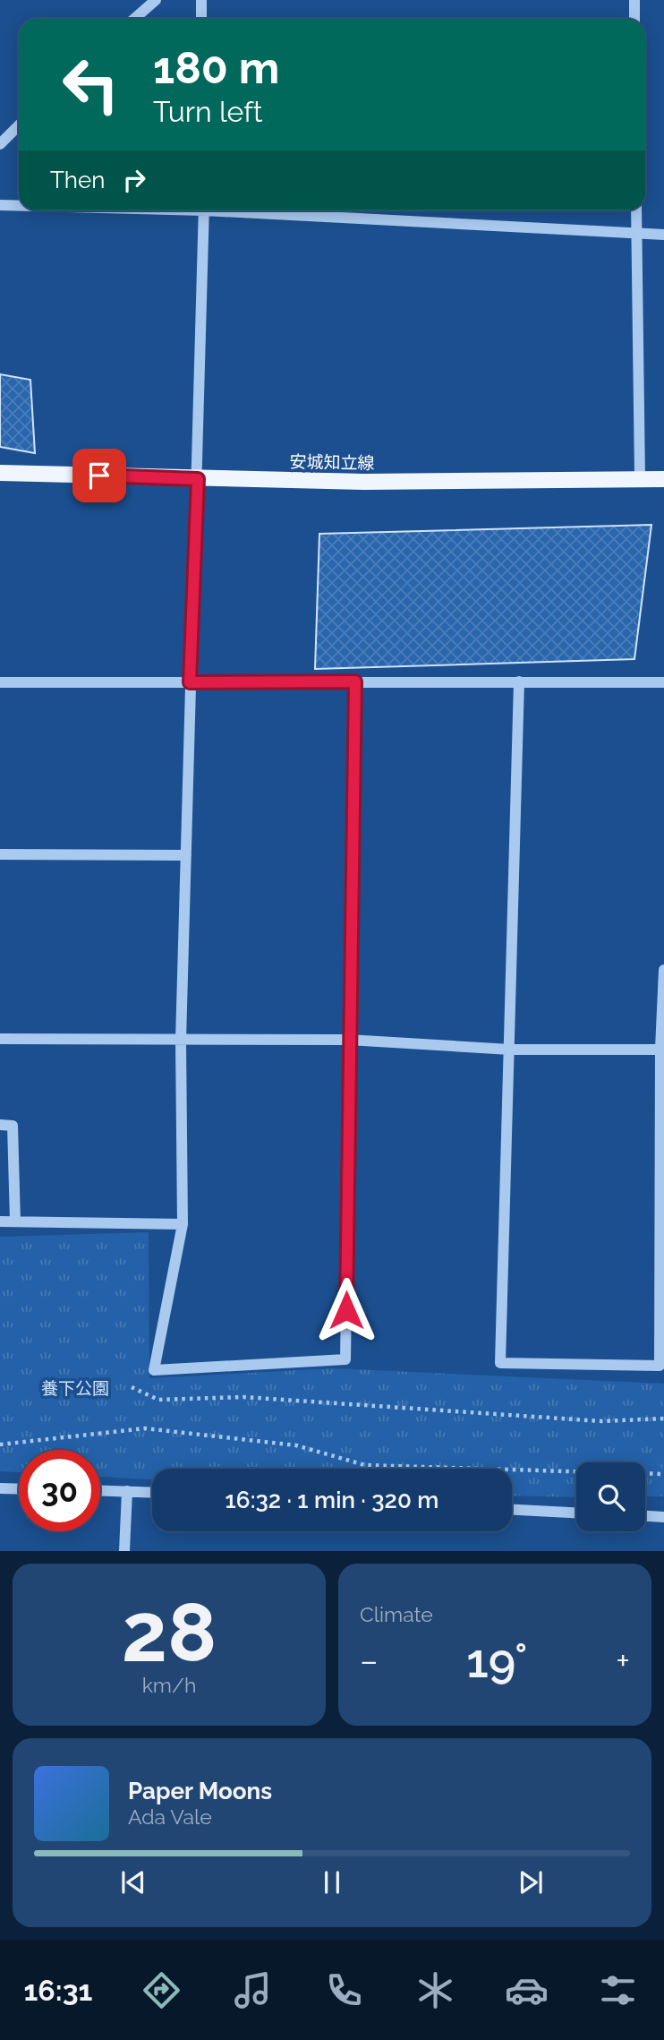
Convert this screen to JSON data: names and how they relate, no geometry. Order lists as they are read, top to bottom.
{
  "streets": {
    "main road": ["安城知立線"]
  },
  "parks": ["養下公園"],
  "page": {
    "turn": ["180 m", "Turn left"],
    "then": "Then",
    "limit": "30",
    "trip": "16:32 · 1 min · 320 m",
    "tile": [
      ["28", "km/h"],
      "Climate"
    ],
    "heat": ["−", "19°", "+"],
    "song": ["Paper Moons", "Ada Vale"],
    "tabs": "16:31"
  }
}
